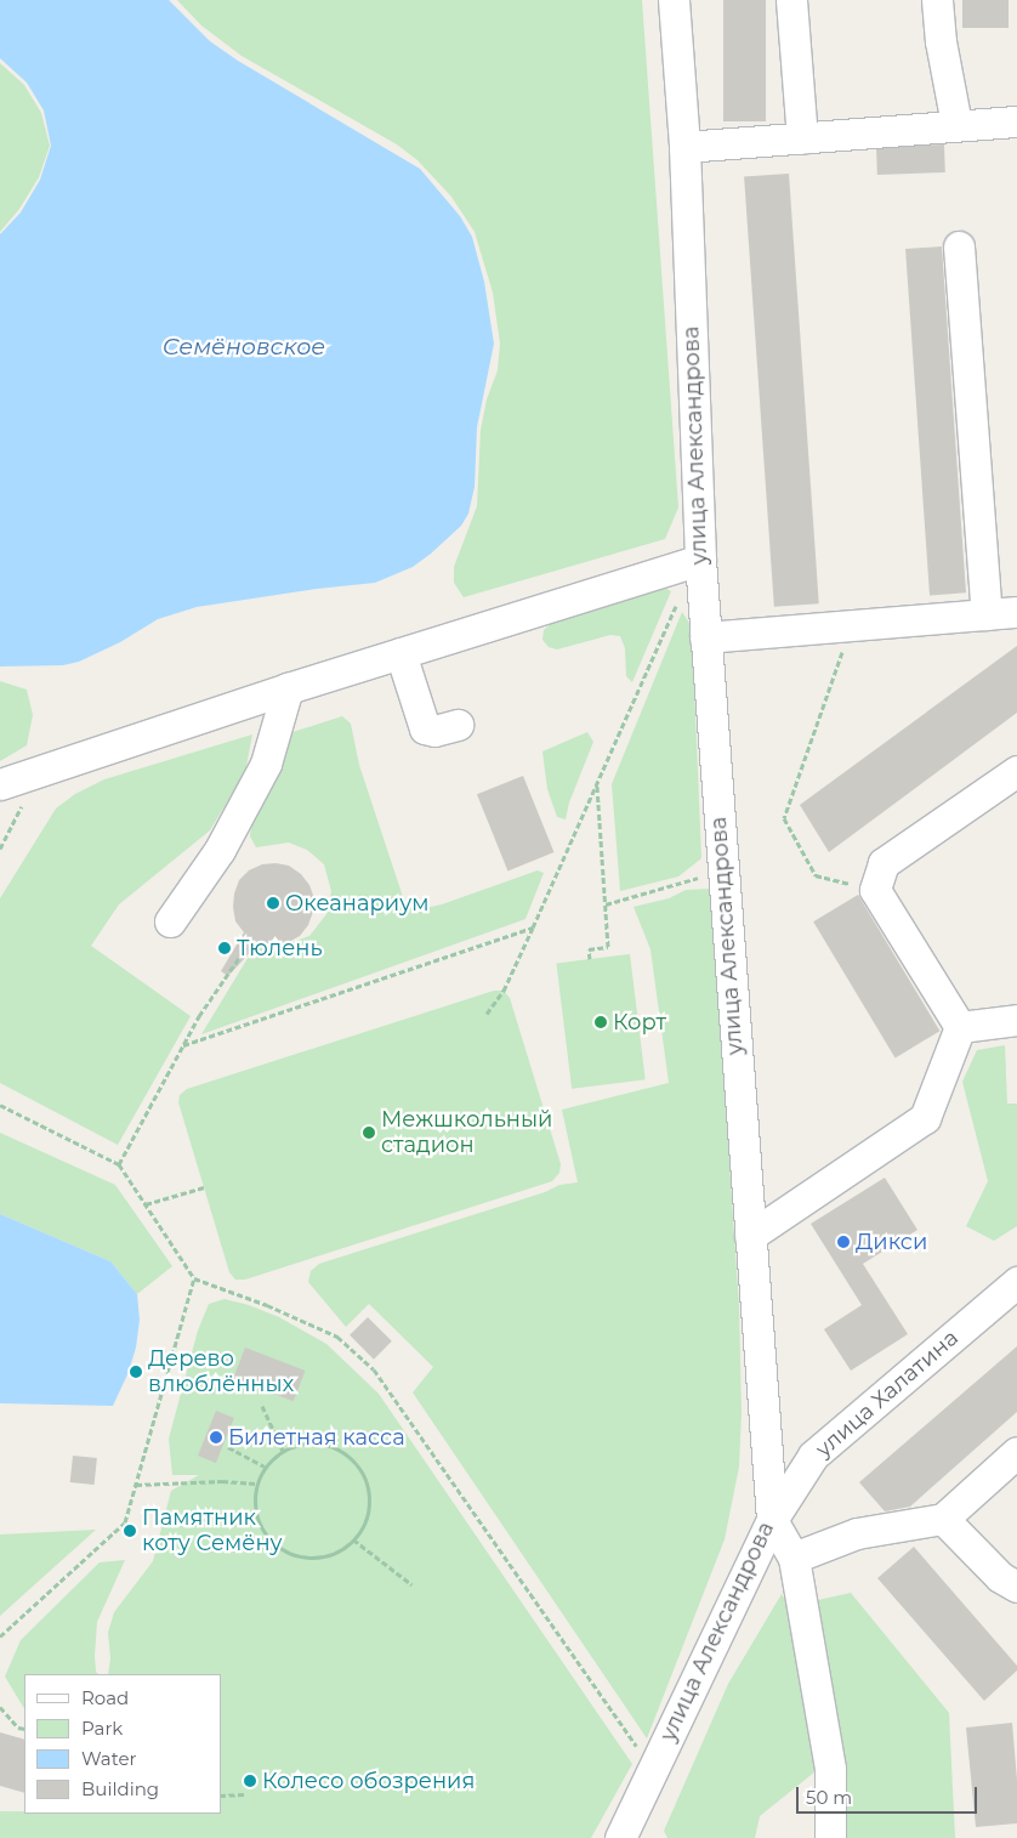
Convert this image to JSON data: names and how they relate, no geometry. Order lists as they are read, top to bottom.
{
  "streets": {
    "street": ["улица Александрова", "улица Халатина"]
  },
  "crossings": [
    ["улица Александрова", "улица Халатина"]
  ],
  "water": ["Семёновское"],
  "places": [
    "Океанариум",
    "Тюлень",
    "Корт",
    "Межшкольный стадион",
    "Дикси",
    "Дерево влюблённых",
    "Билетная касса",
    "Памятник коту Семёну",
    "Колесо обозрения"
  ],
  "legend": [
    "Road",
    "Park",
    "Water",
    "Building"
  ],
  "scale_bar": "50 m"
}
